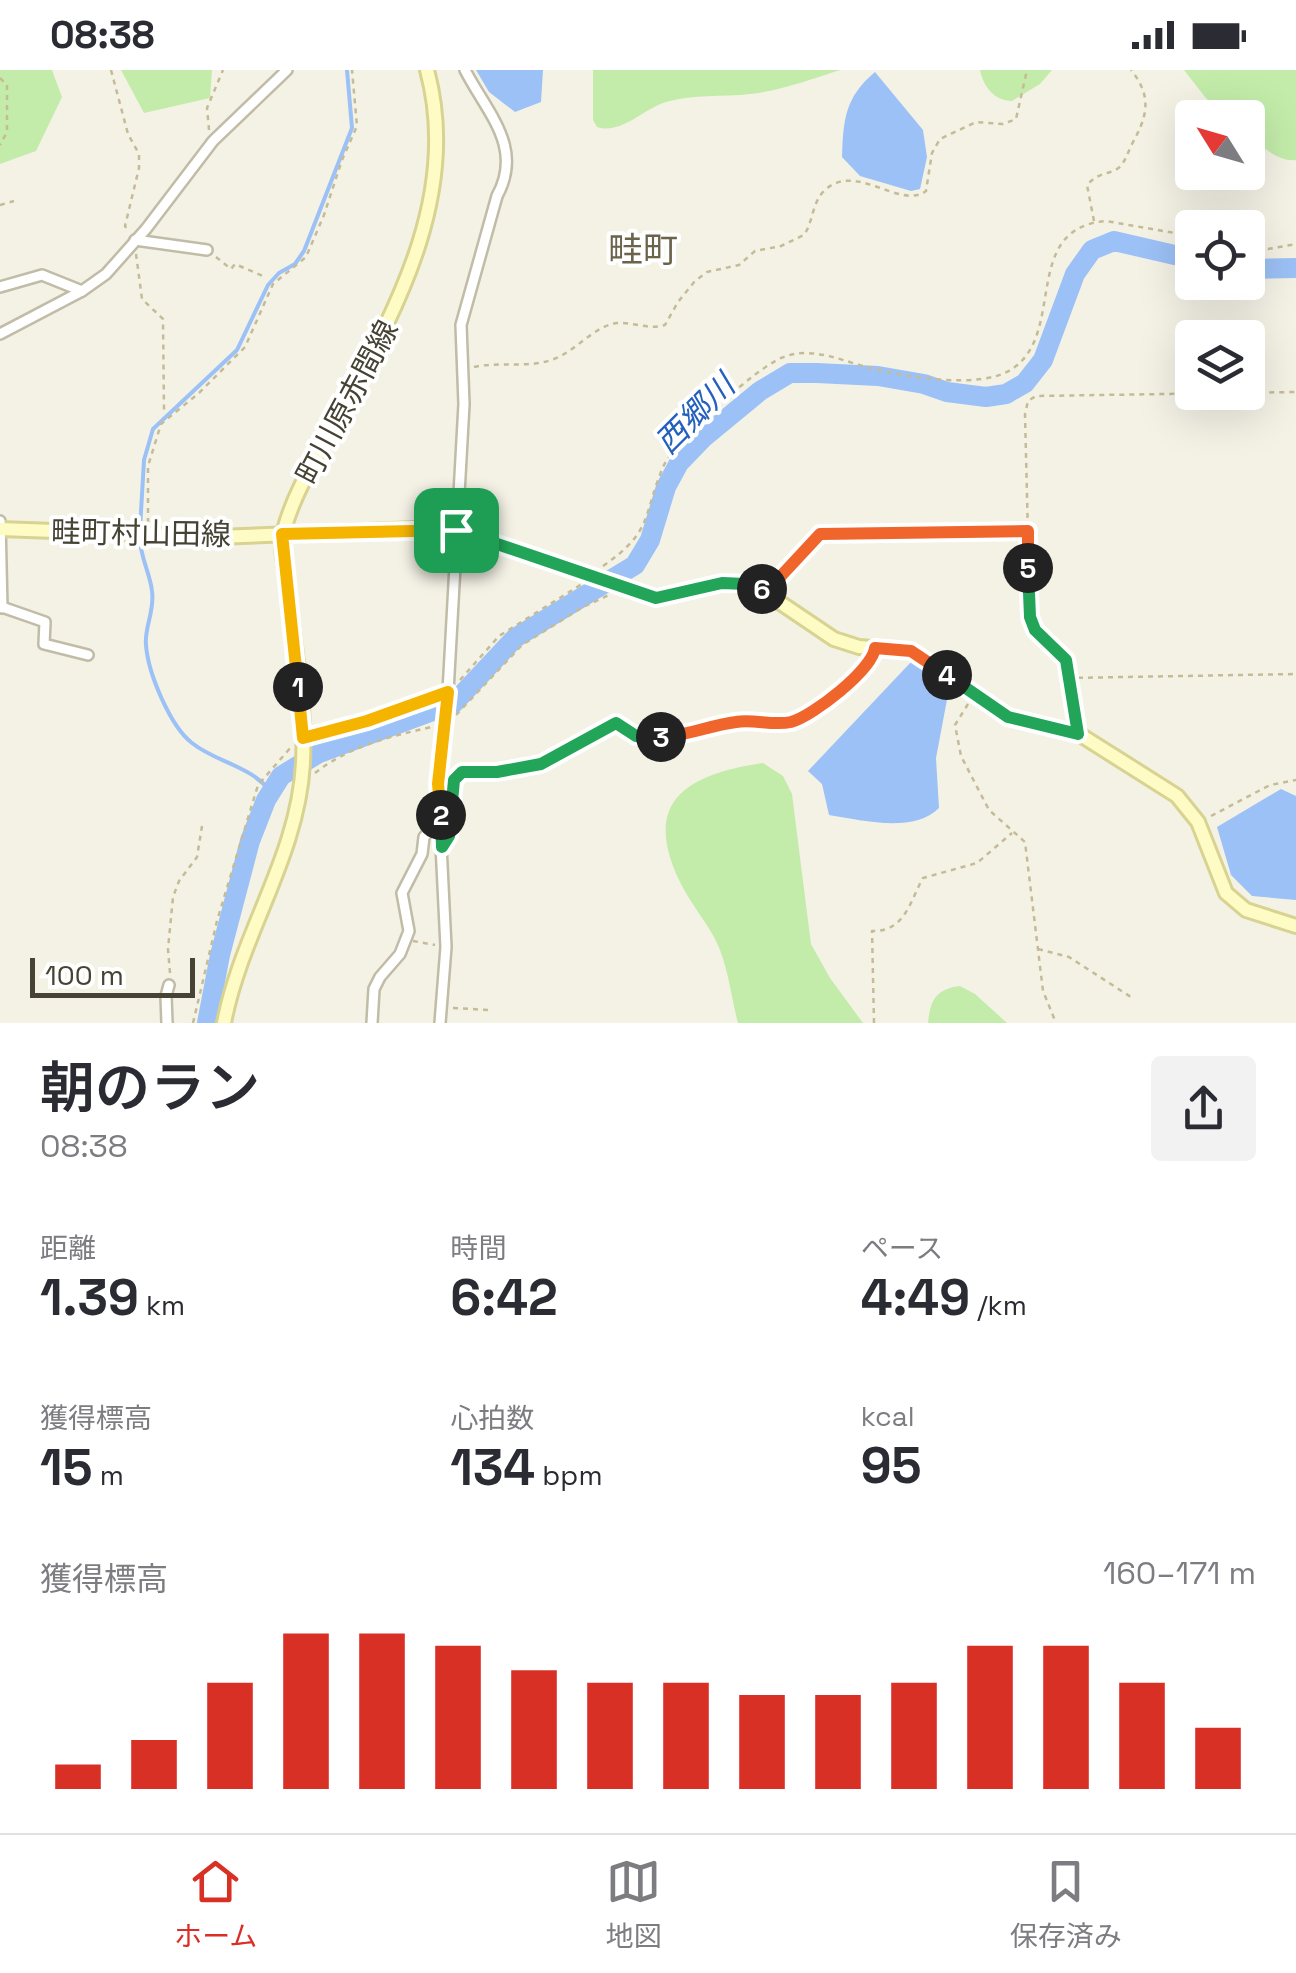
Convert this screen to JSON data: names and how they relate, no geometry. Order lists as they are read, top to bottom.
{
  "streets": {
    "main road": ["町川原赤間線", "畦町村山田線"]
  },
  "crossings": [
    ["町川原赤間線", "畦町村山田線"]
  ],
  "districts": ["畦町"],
  "water": ["西郷川"],
  "scale_bar": "100 m",
  "north": "top left",
  "page": {
    "status": "08:38",
    "pins": [
      "5",
      "6",
      "4",
      "1",
      "3",
      "2"
    ],
    "scale": "100 m",
    "heading": ["朝のラン", "08:38"],
    "stats": [
      ["距離", "1.39 km"],
      ["時間", "6:42"],
      ["ペース", "4:49 /km"],
      ["獲得標高", "15 m"],
      ["心拍数", "134 bpm"],
      ["kcal", "95"]
    ],
    "chart": ["獲得標高", "160–171 m"],
    "tabs": ["ホーム", "地図", "保存済み"]
  }
}
